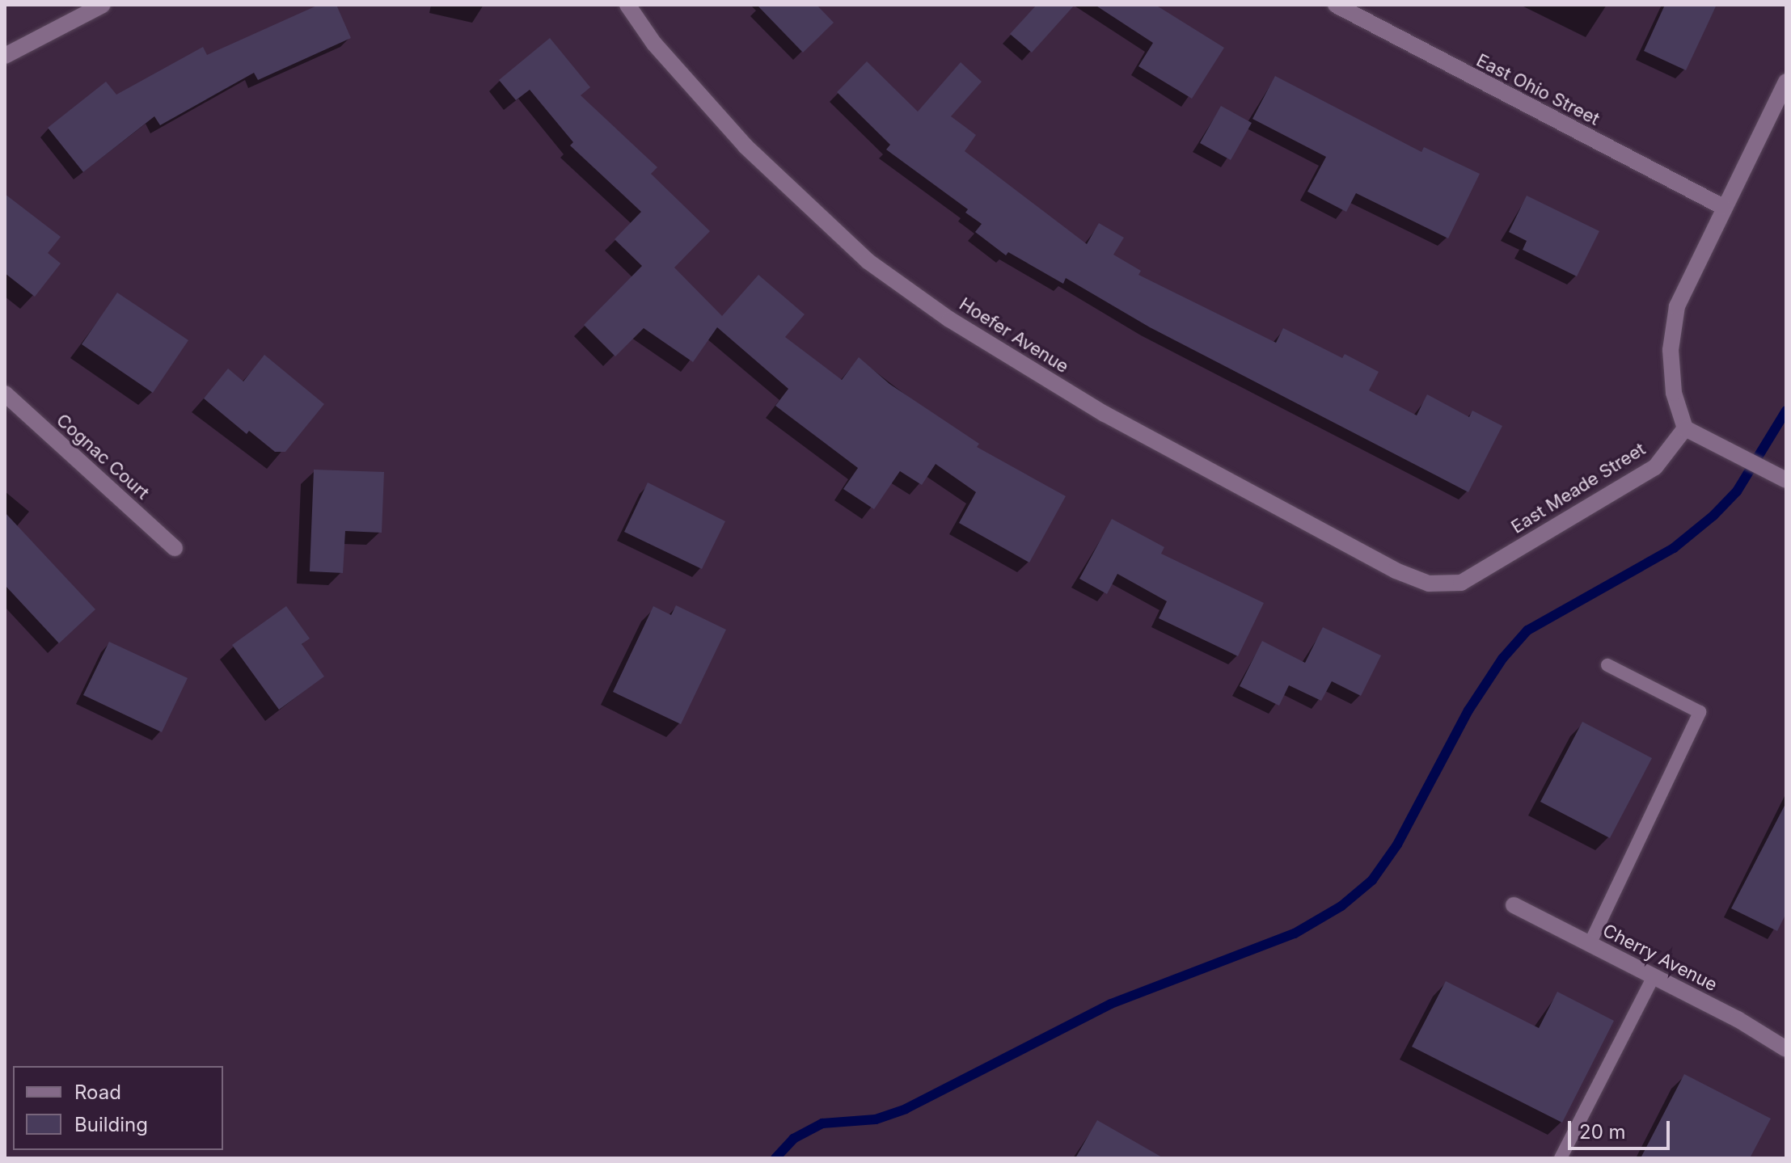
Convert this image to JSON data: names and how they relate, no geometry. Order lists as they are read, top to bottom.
{
  "streets": {
    "street": [
      "East Ohio Street",
      "Hoefer Avenue",
      "Cognac Court",
      "East Meade Street",
      "Cherry Avenue"
    ]
  },
  "crossings": [
    ["Hoefer Avenue", "East Meade Street"]
  ],
  "legend": ["Road", "Building"],
  "scale_bar": "20 m"
}
